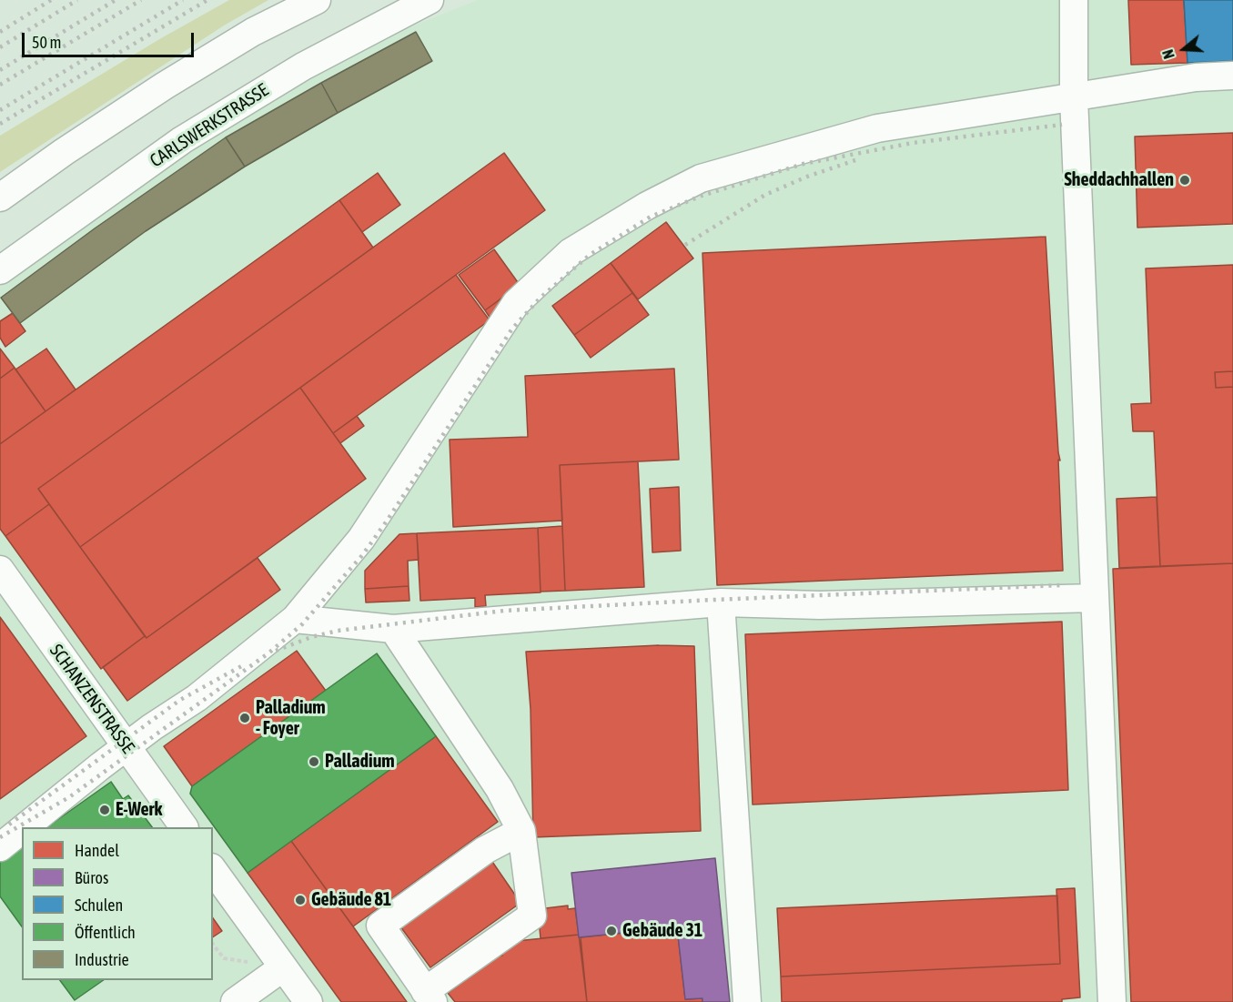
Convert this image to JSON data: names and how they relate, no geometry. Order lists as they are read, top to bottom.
{
  "streets": {
    "street": ["CARLSWERKSTRASSE", "SCHANZENSTRASSE"]
  },
  "places": [
    "Sheddachhallen",
    "Palladium - Foyer",
    "Palladium",
    "E-Werk",
    "Gebäude 81",
    "Gebäude 31"
  ],
  "legend": [
    "Handel",
    "Büros",
    "Schulen",
    "Öffentlich",
    "Industrie"
  ],
  "scale_bar": "50 m",
  "north": "left"
}
